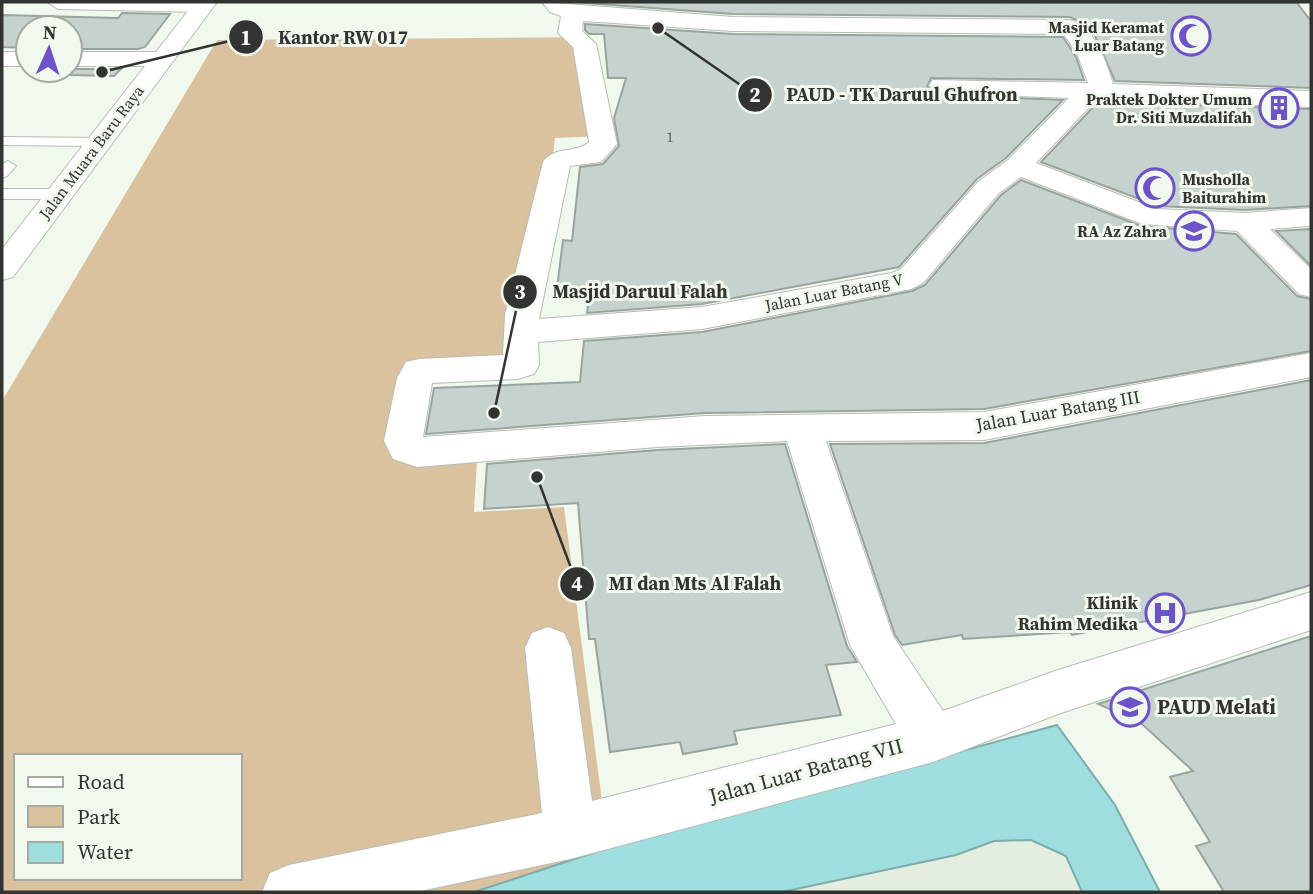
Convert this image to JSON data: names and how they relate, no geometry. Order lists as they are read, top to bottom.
{
  "streets": {
    "street": [
      "Jalan Muara Baru Raya",
      "Jalan Luar Batang V",
      "Jalan Luar Batang III",
      "Jalan Luar Batang VII"
    ]
  },
  "crossings": [
    ["Jalan Luar Batang V", "Jalan Luar Batang III"]
  ],
  "places": {
    "other": [
      "PAUD - TK Daruul Ghufron",
      "Kantor RW 017",
      "Masjid Daruul Falah",
      "MI dan Mts Al Falah"
    ],
    "mosque": ["Masjid Keramat Luar Batang", "Musholla Baiturahim"],
    "building": ["Praktek Dokter Umum Dr. Siti Muzdalifah"],
    "school or university": ["RA Az Zahra", "PAUD Melati"],
    "hospital": ["Klinik Rahim Medika"]
  },
  "house_numbers": ["1"],
  "legend": ["Road", "Park", "Water"],
  "north": "top"
}
